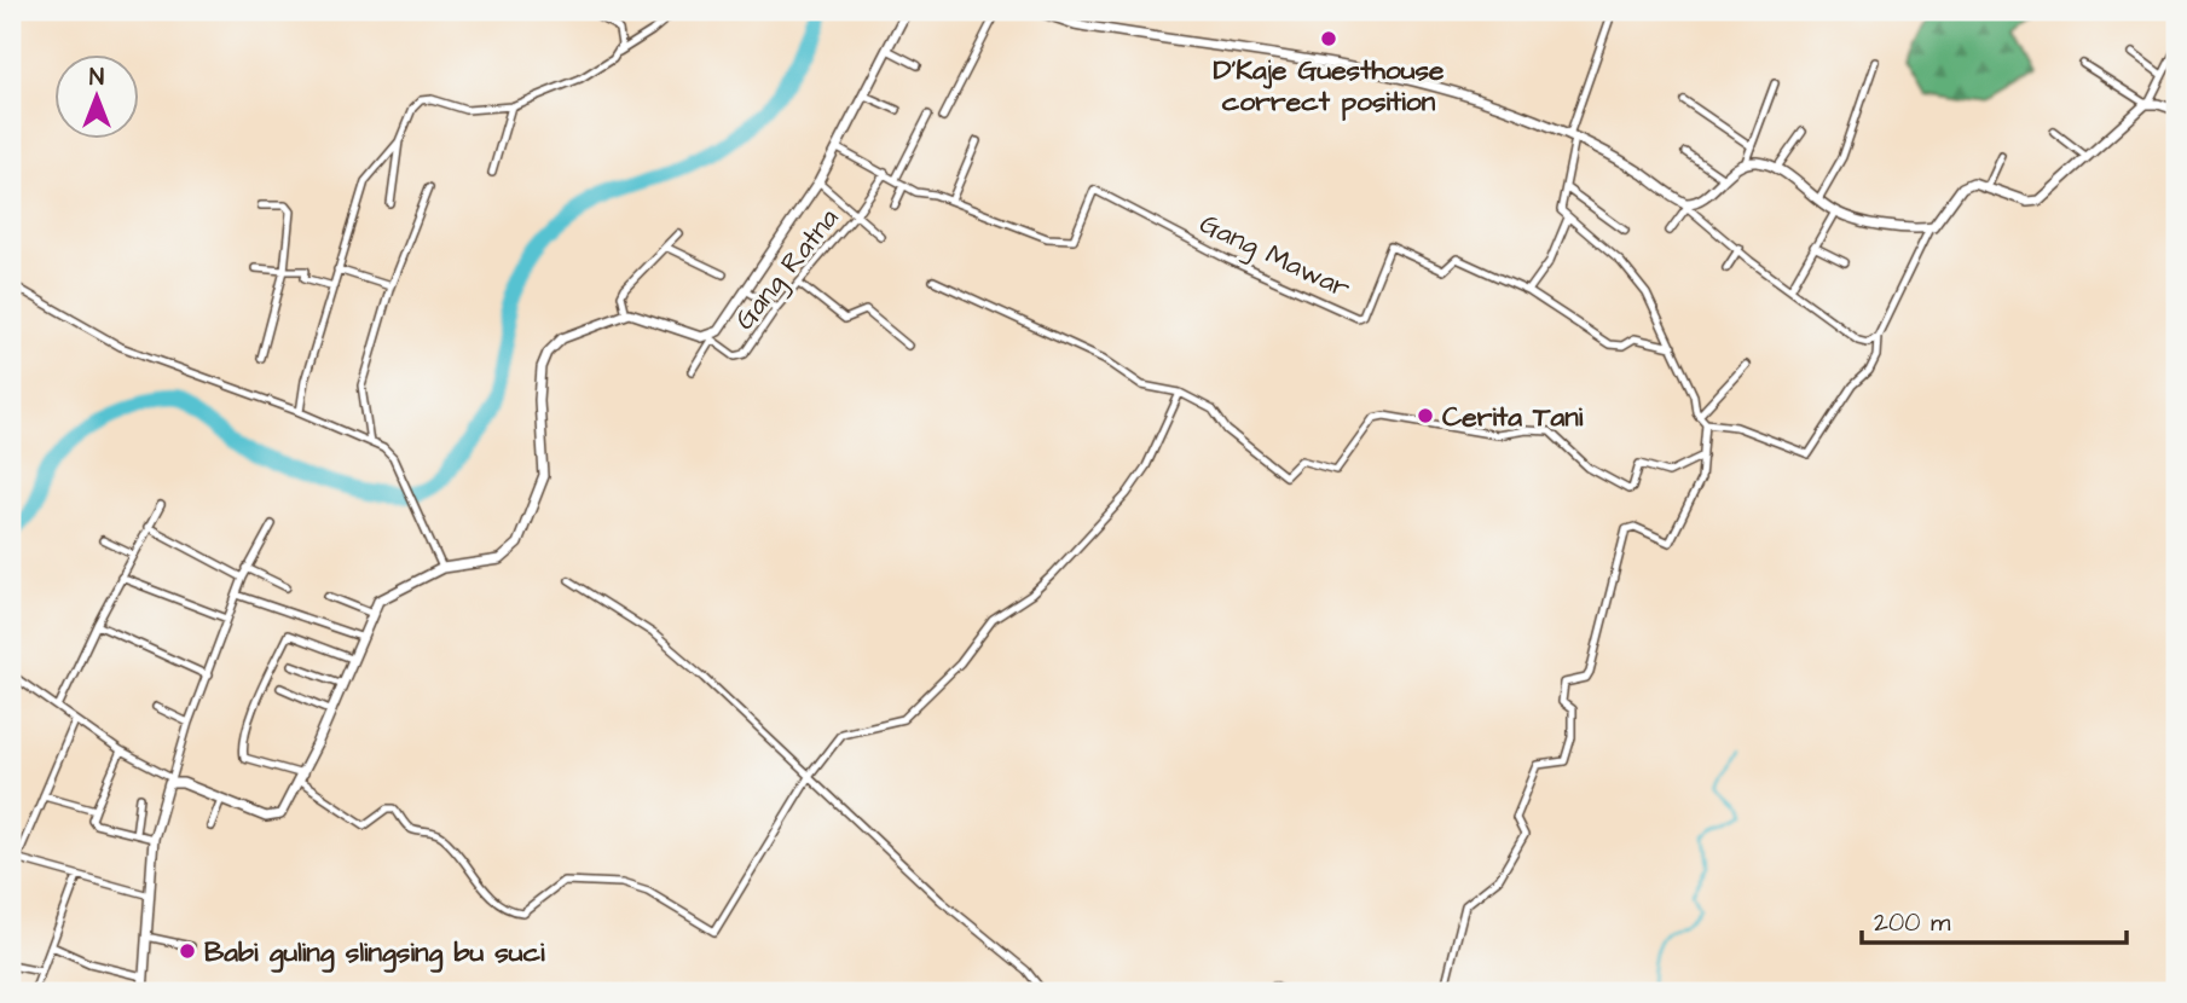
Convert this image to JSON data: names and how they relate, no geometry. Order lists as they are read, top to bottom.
{
  "streets": {
    "street": ["Gang Mawar", "Gang Ratna"]
  },
  "crossings": [
    ["Gang Mawar", "Gang Ratna"]
  ],
  "places": ["D'Kaje Guesthouse correct position", "Cerita Tani", "Babi guling slingsing bu suci"],
  "scale_bar": "200 m",
  "north": "top"
}
